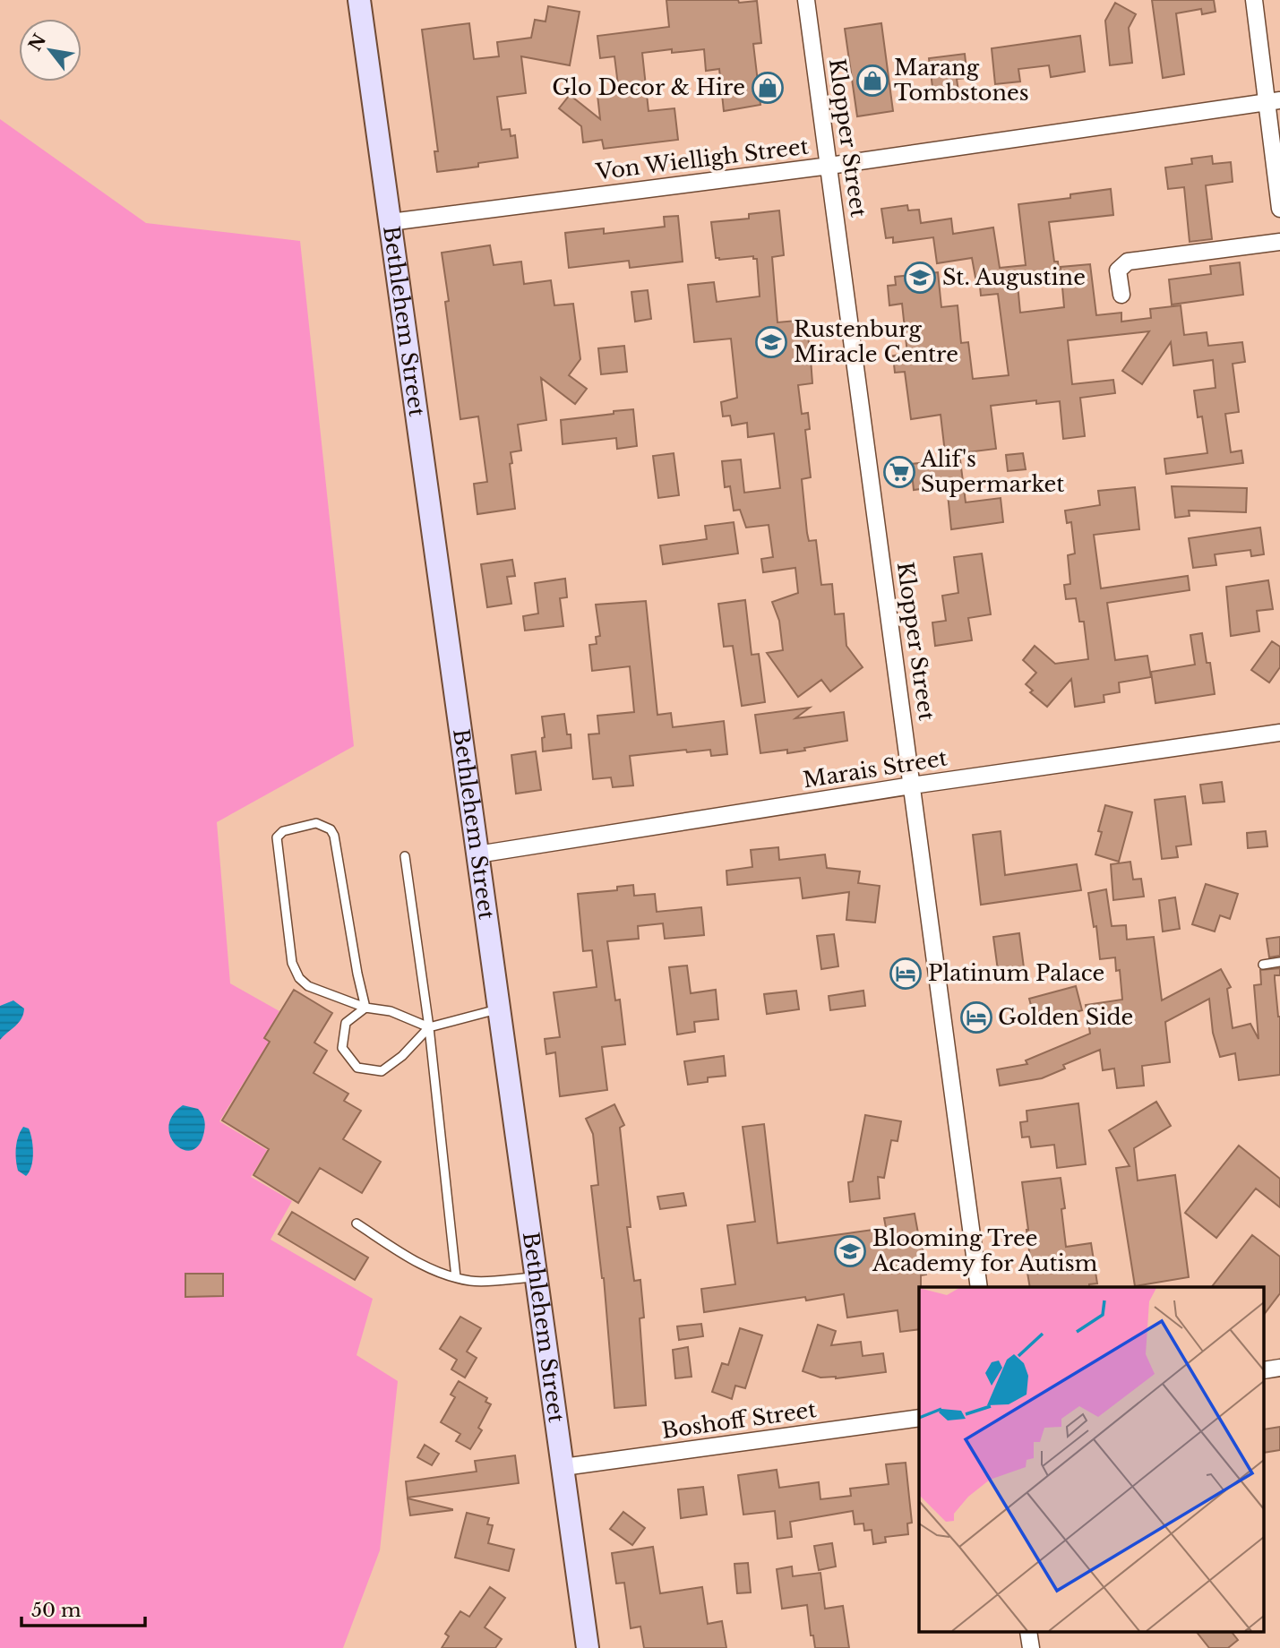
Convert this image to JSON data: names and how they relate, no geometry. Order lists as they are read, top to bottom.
{
  "streets": {
    "main road": ["Bethlehem Street"],
    "street": [
      "Klopper Street",
      "Von Wielligh Street",
      "Marais Street",
      "Boshoff Street"
    ]
  },
  "crossings": [
    ["Klopper Street", "Von Wielligh Street"],
    ["Klopper Street", "Marais Street"],
    ["Von Wielligh Street", "Bethlehem Street"],
    ["Bethlehem Street", "Marais Street"],
    ["Bethlehem Street", "Boshoff Street"]
  ],
  "places": {
    "shop": ["Marang Tombstones", "Glo Decor & Hire"],
    "school or university": ["St. Augustine", "Rustenburg Miracle Centre", "Blooming Tree Academy for Autism"],
    "supermarket": ["Alif's Supermarket"],
    "hotel": ["Platinum Palace", "Golden Side"]
  },
  "scale_bar": "50 m",
  "north": "top left"
}
